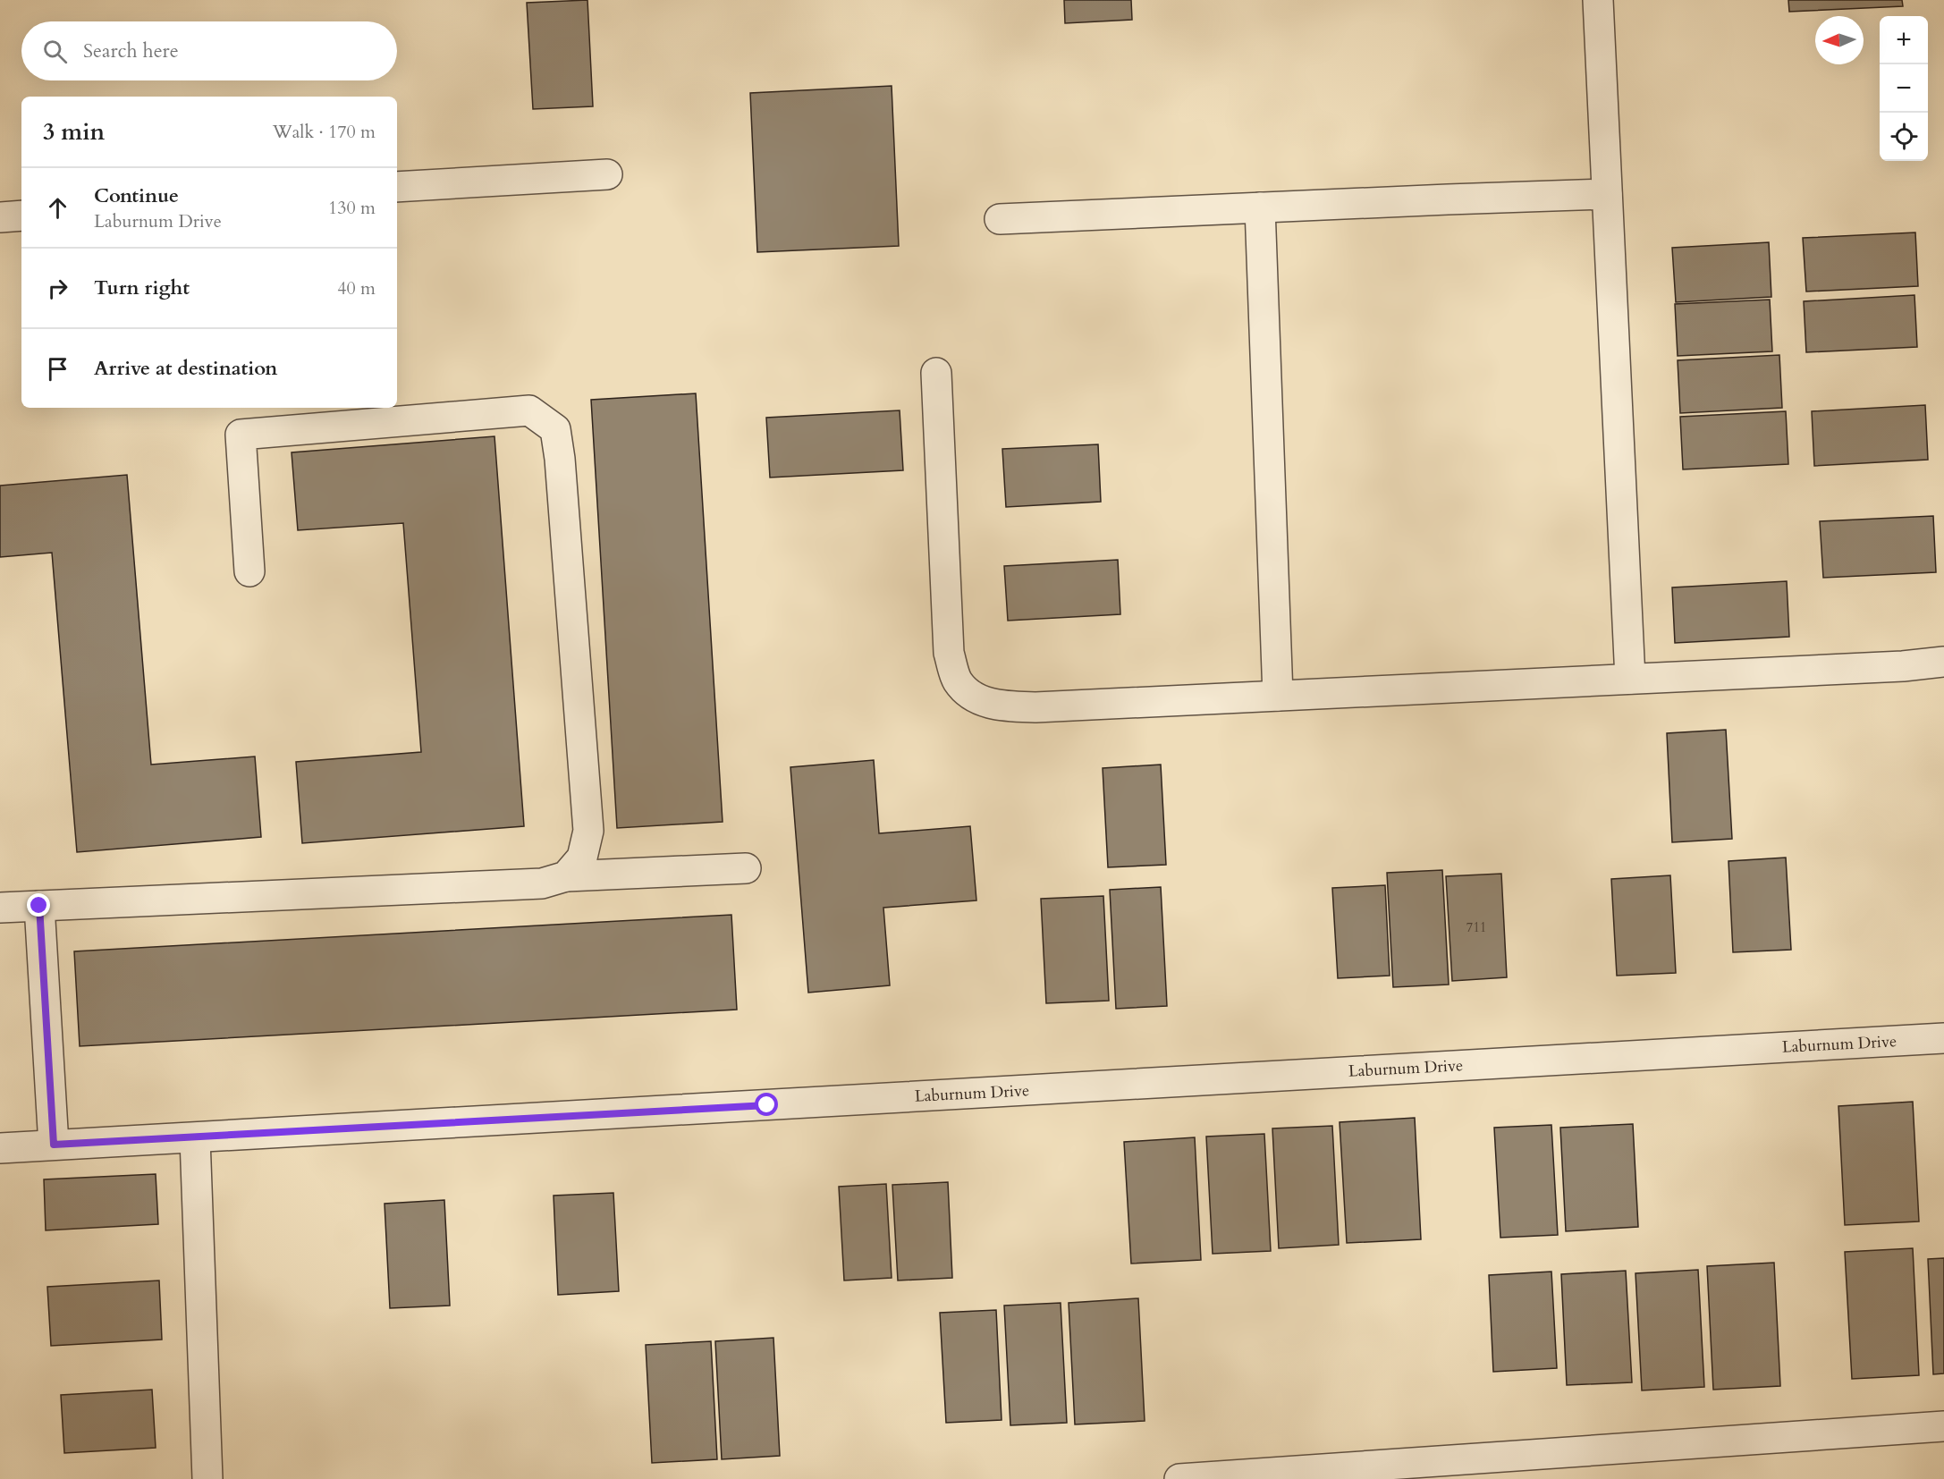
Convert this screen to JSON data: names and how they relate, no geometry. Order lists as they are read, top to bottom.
{
  "streets": {
    "street": ["Laburnum Drive"]
  },
  "house_numbers": ["711"],
  "north": "left",
  "page": {
    "map_buttons": ["+", "−"],
    "search": "Search here",
    "heading": ["3 min", "Walk · 170 m"],
    "list": [
      ["Continue", "Laburnum Drive", "130 m"],
      ["Turn right", "40 m"],
      "Arrive at destination"
    ]
  }
}
